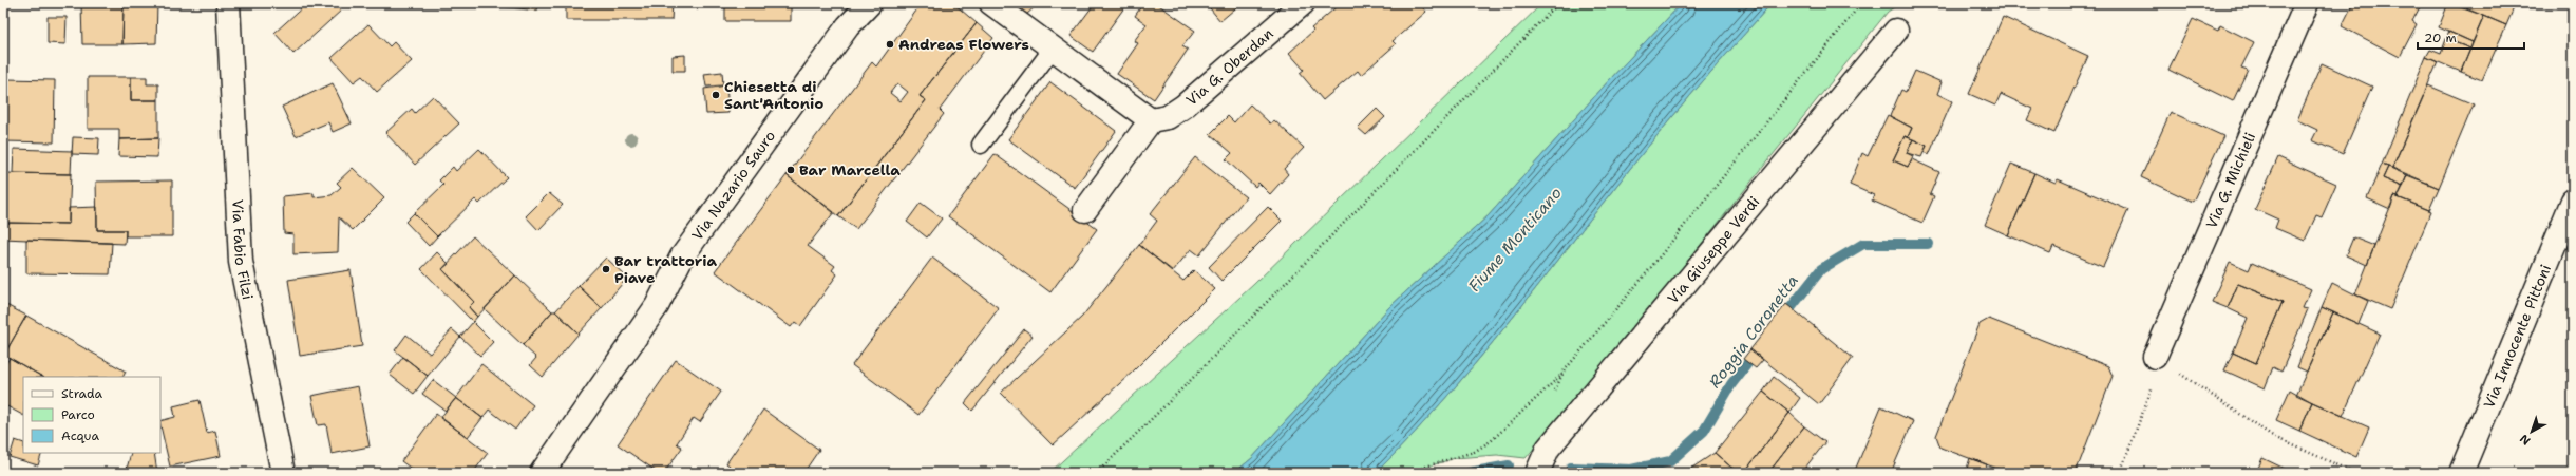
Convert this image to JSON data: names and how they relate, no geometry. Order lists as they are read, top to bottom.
{
  "streets": {
    "street": [
      "Via G. Oberdan",
      "Via G. Michieli",
      "Via Nazario Sauro",
      "Via Fabio Filzi",
      "Via Giuseppe Verdi",
      "Via Innocente Pittoni"
    ]
  },
  "water": ["Fiume Monticano", "Roggia Coronetta"],
  "places": [
    "Andreas Flowers",
    "Chiesetta di Sant'Antonio",
    "Bar Marcella",
    "Bar trattoria Piave"
  ],
  "legend": ["Strada", "Parco", "Acqua"],
  "scale_bar": "20 m",
  "north": "bottom left"
}
